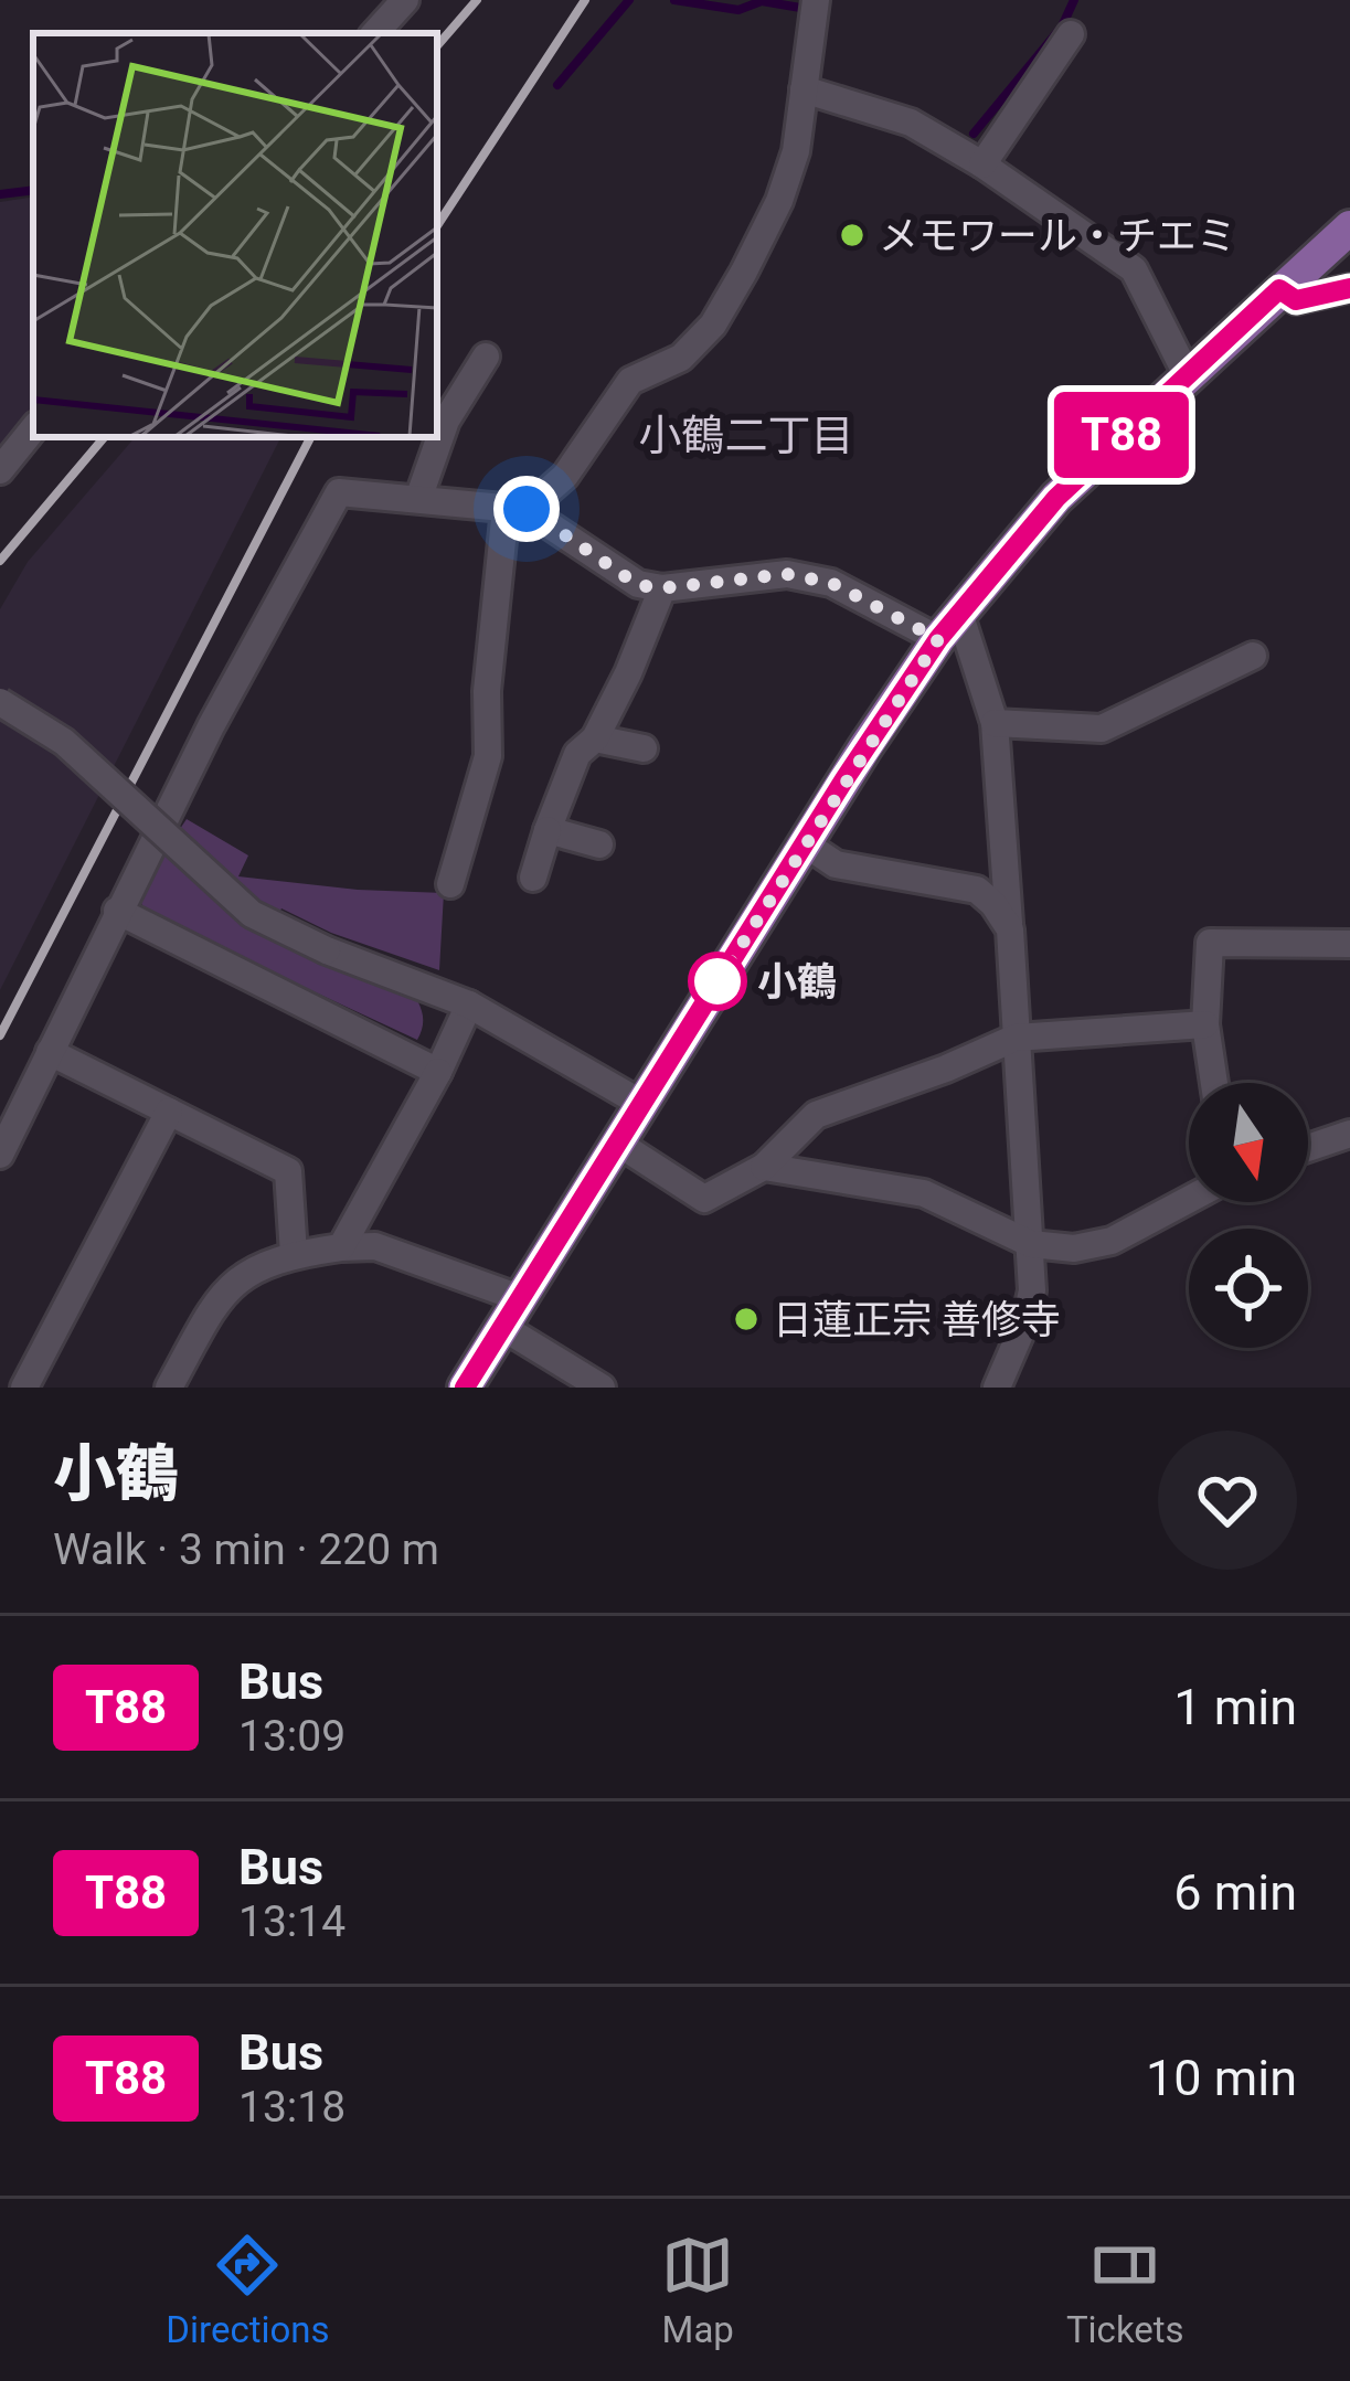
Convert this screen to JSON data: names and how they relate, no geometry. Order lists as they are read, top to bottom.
{
  "districts": ["小鶴二丁目"],
  "places": ["メモワール・チエミ", "小鶴", "日蓮正宗 善修寺"],
  "lines": ["bus line T88"],
  "north": "bottom",
  "page": {
    "on_map": "T88",
    "heading": ["小鶴", "Walk · 3 min · 220 m"],
    "list": [
      {
        "mark": "T88",
        "name": "Bus",
        "note": "13:09",
        "value": "1 min"
      },
      {
        "mark": "T88",
        "name": "Bus",
        "note": "13:14",
        "value": "6 min"
      },
      {
        "mark": "T88",
        "name": "Bus",
        "note": "13:18",
        "value": "10 min"
      }
    ],
    "tabs": ["Directions", "Map", "Tickets"]
  }
}
